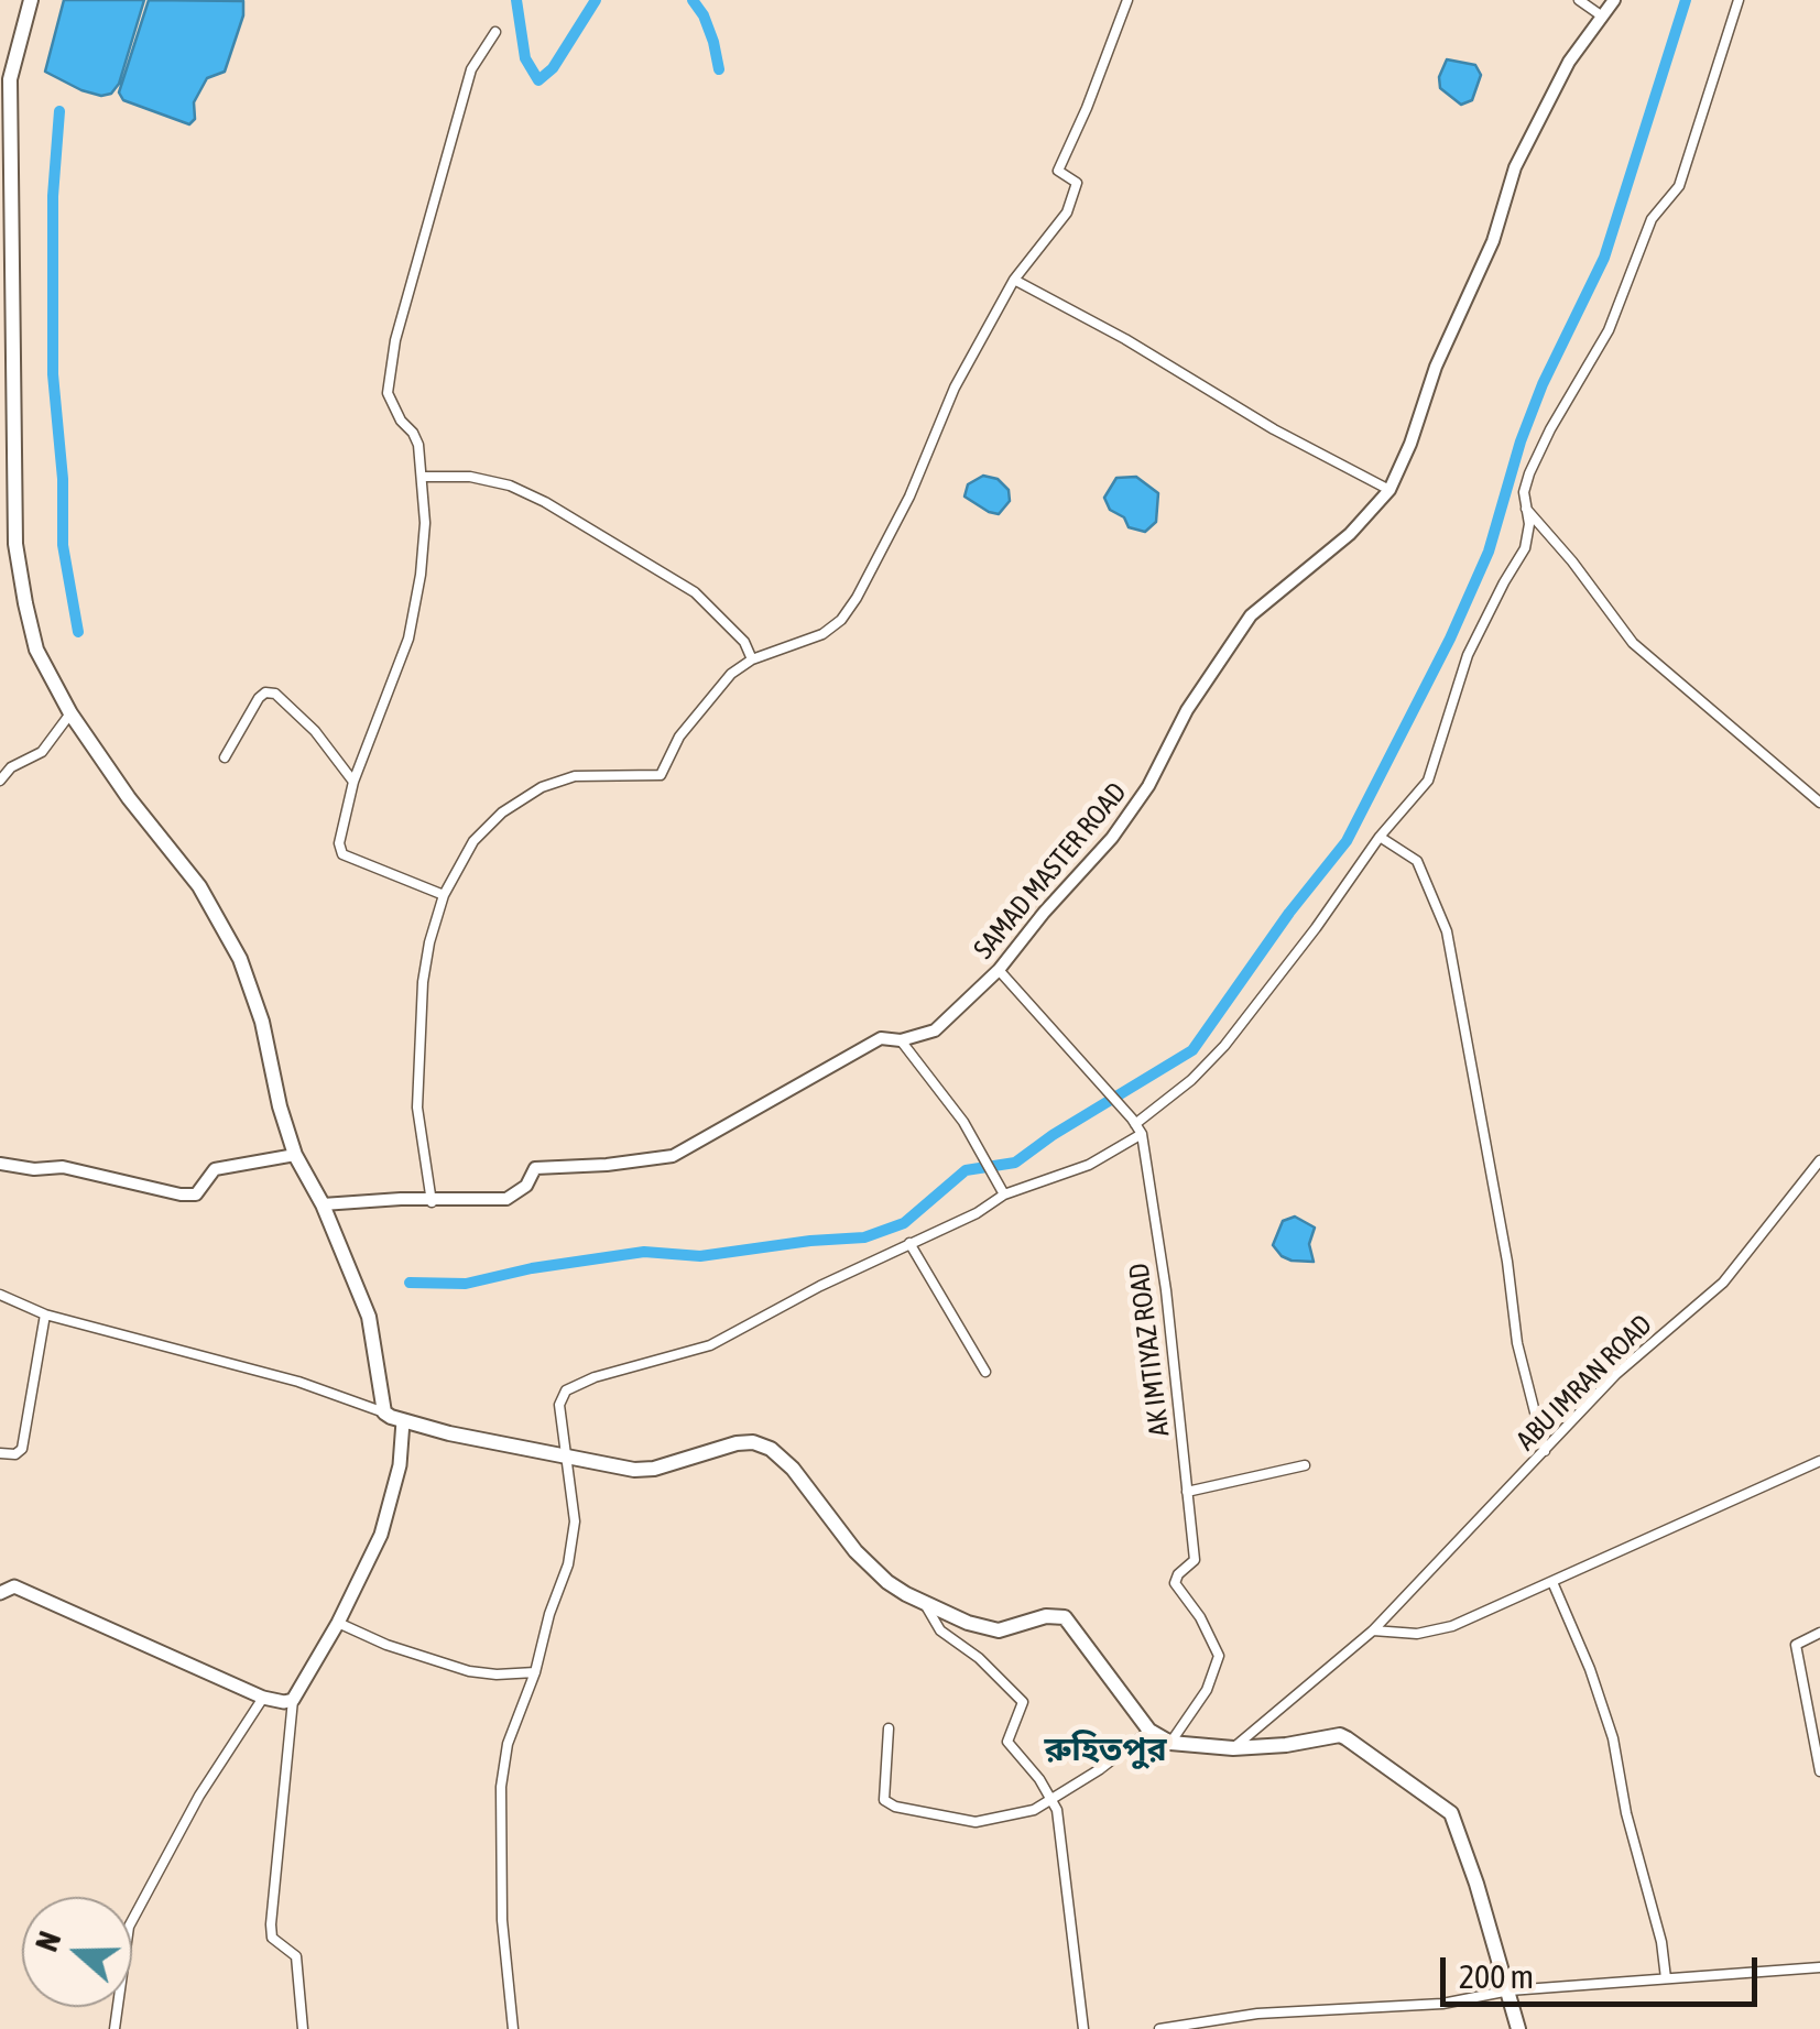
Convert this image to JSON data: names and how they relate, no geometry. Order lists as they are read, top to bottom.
{
  "streets": {
    "street": ["SAMAD MASTER ROAD", "AK IMTIYAZ ROAD", "ABU IMRAN ROAD"]
  },
  "districts": ["রুহিতপুর"],
  "scale_bar": "200 m",
  "north": "left"
}
